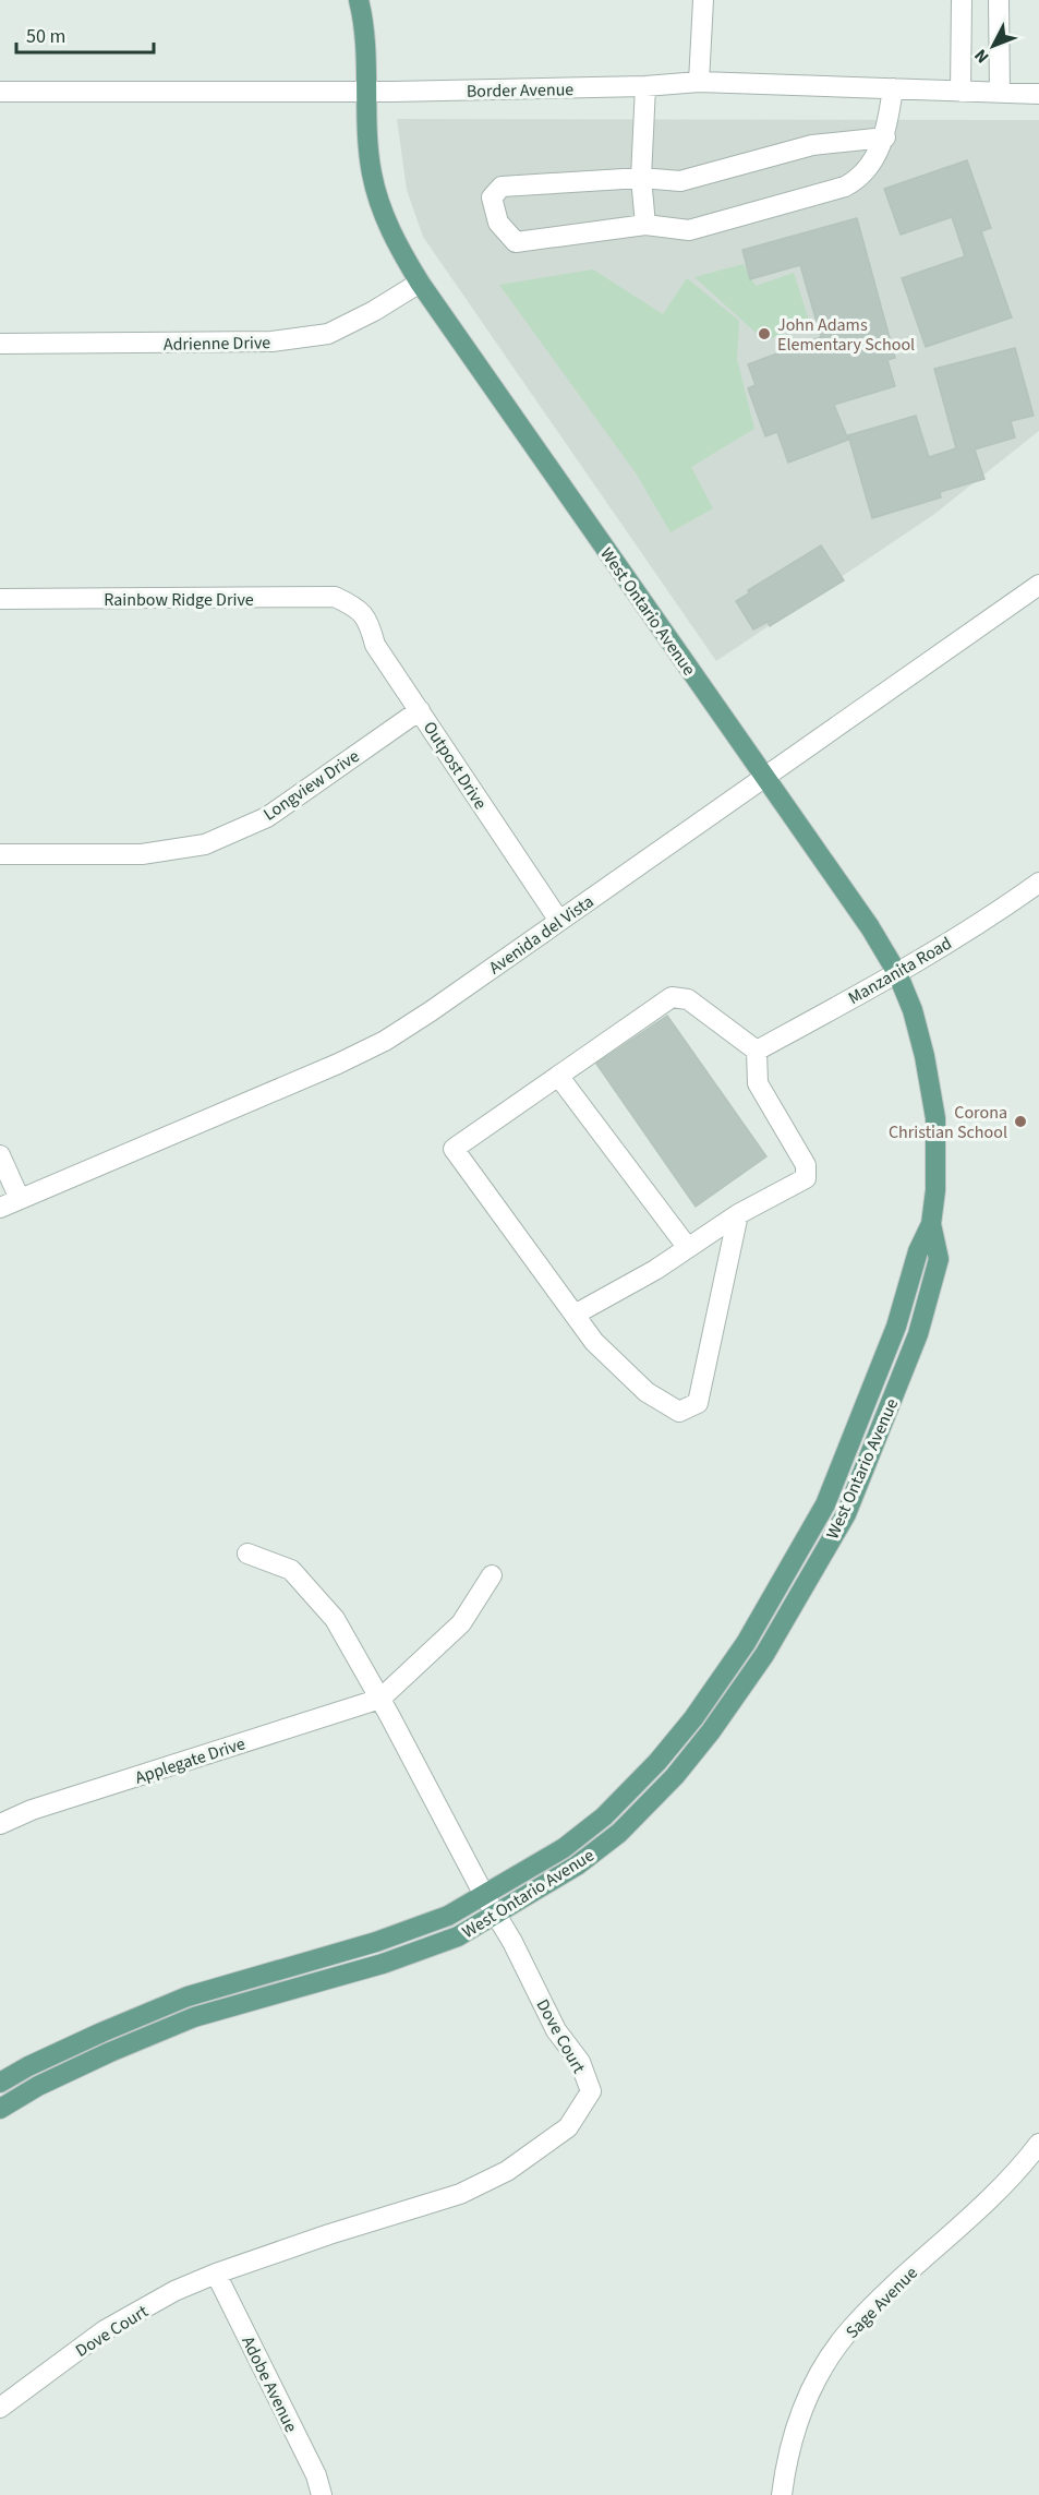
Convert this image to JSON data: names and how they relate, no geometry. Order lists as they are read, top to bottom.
{
  "streets": {
    "main road": ["West Ontario Avenue"],
    "street": [
      "Border Avenue",
      "Adrienne Drive",
      "Rainbow Ridge Drive",
      "Outpost Drive",
      "Longview Drive",
      "Avenida del Vista",
      "Manzanita Road",
      "Applegate Drive",
      "Dove Court",
      "Sage Avenue",
      "Adobe Avenue"
    ]
  },
  "crossings": [
    ["Border Avenue", "West Ontario Avenue"],
    ["Adrienne Drive", "West Ontario Avenue"],
    ["Rainbow Ridge Drive", "Outpost Drive"],
    ["West Ontario Avenue", "Avenida del Vista"],
    ["West Ontario Avenue", "Manzanita Road"],
    ["West Ontario Avenue", "Dove Court"],
    ["Outpost Drive", "Longview Drive"],
    ["Outpost Drive", "Avenida del Vista"],
    ["Applegate Drive", "Dove Court"],
    ["Dove Court", "Adobe Avenue"]
  ],
  "places": ["John Adams Elementary School", "Corona Christian School"],
  "scale_bar": "50 m",
  "north": "bottom left"
}
